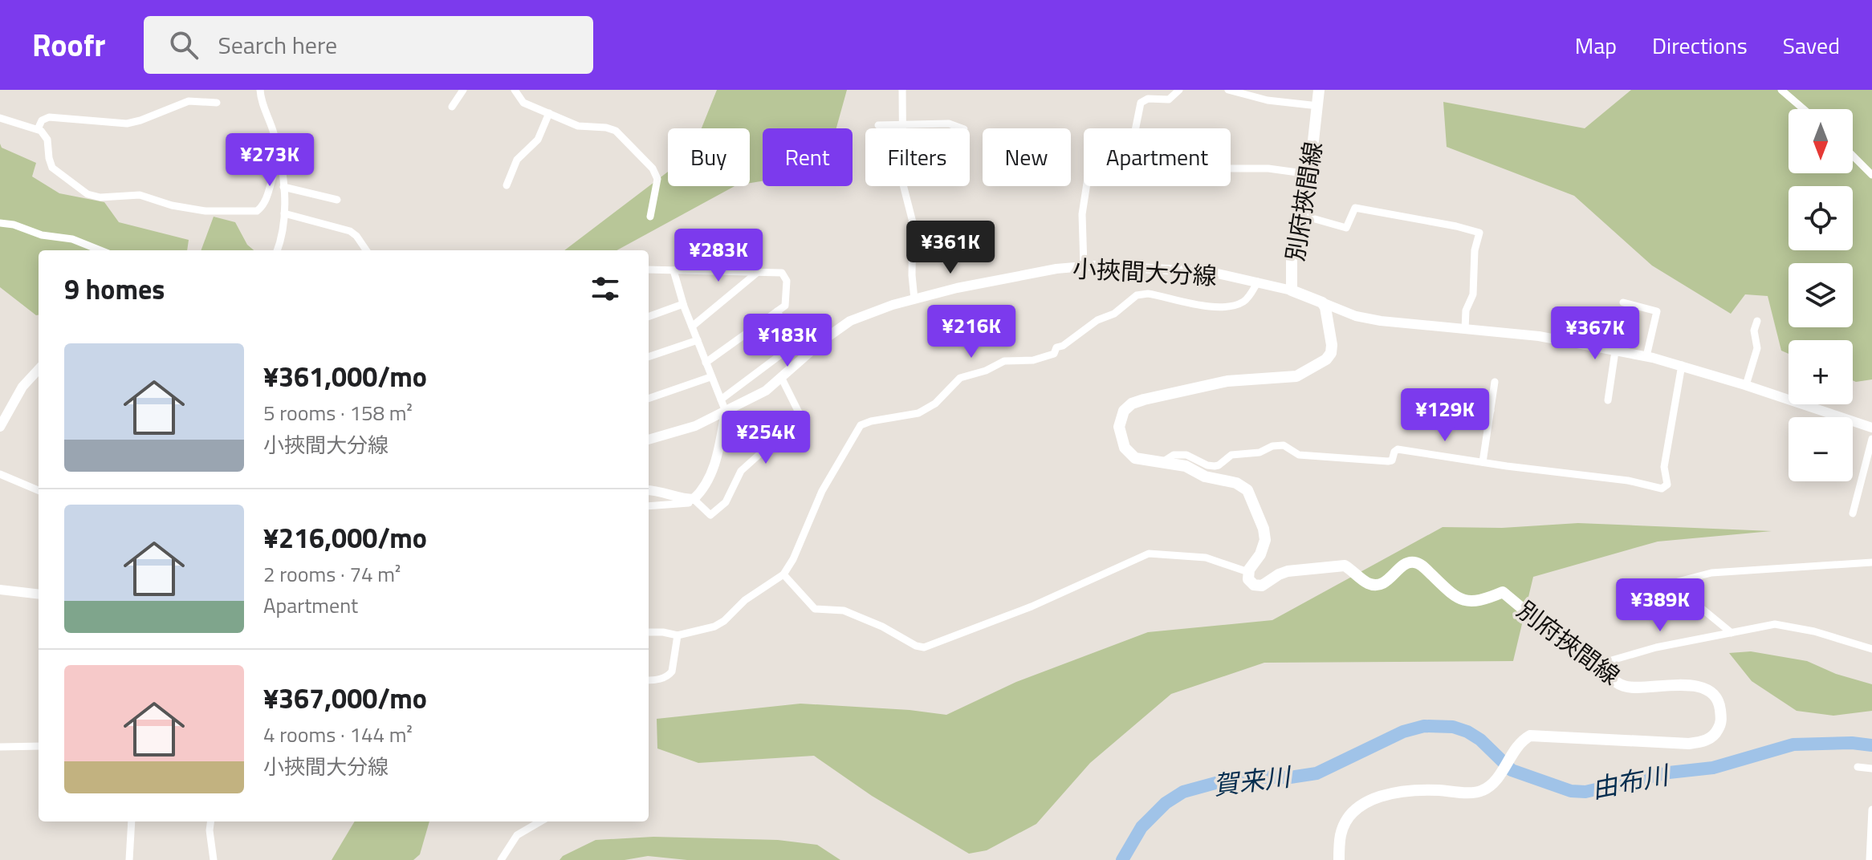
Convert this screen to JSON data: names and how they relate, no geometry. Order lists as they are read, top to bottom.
{
  "streets": {
    "main road": ["別府挾間線", "小挾間大分線"]
  },
  "crossings": [
    ["別府挾間線", "小挾間大分線"]
  ],
  "water": ["賀来川", "由布川"],
  "north": "bottom",
  "page": {
    "header": "Roofr",
    "search": "Search here",
    "nav": ["Map", "Directions", "Saved"],
    "map_buttons": ["+", "−"],
    "chip": [
      "Buy",
      "Rent",
      "Filters",
      "New",
      "Apartment"
    ],
    "price": [
      "¥273K",
      "¥361K",
      "¥283K",
      "¥216K",
      "¥367K",
      "¥183K",
      "¥129K",
      "¥254K",
      "¥389K"
    ],
    "heading": "9 homes",
    "list": [
      {
        "name": "¥361,000/mo",
        "note": "5 rooms · 158 m² · 小挾間大分線"
      },
      {
        "name": "¥216,000/mo",
        "note": "2 rooms · 74 m² · Apartment"
      },
      {
        "name": "¥367,000/mo",
        "note": "4 rooms · 144 m² · 小挾間大分線"
      }
    ]
  }
}
